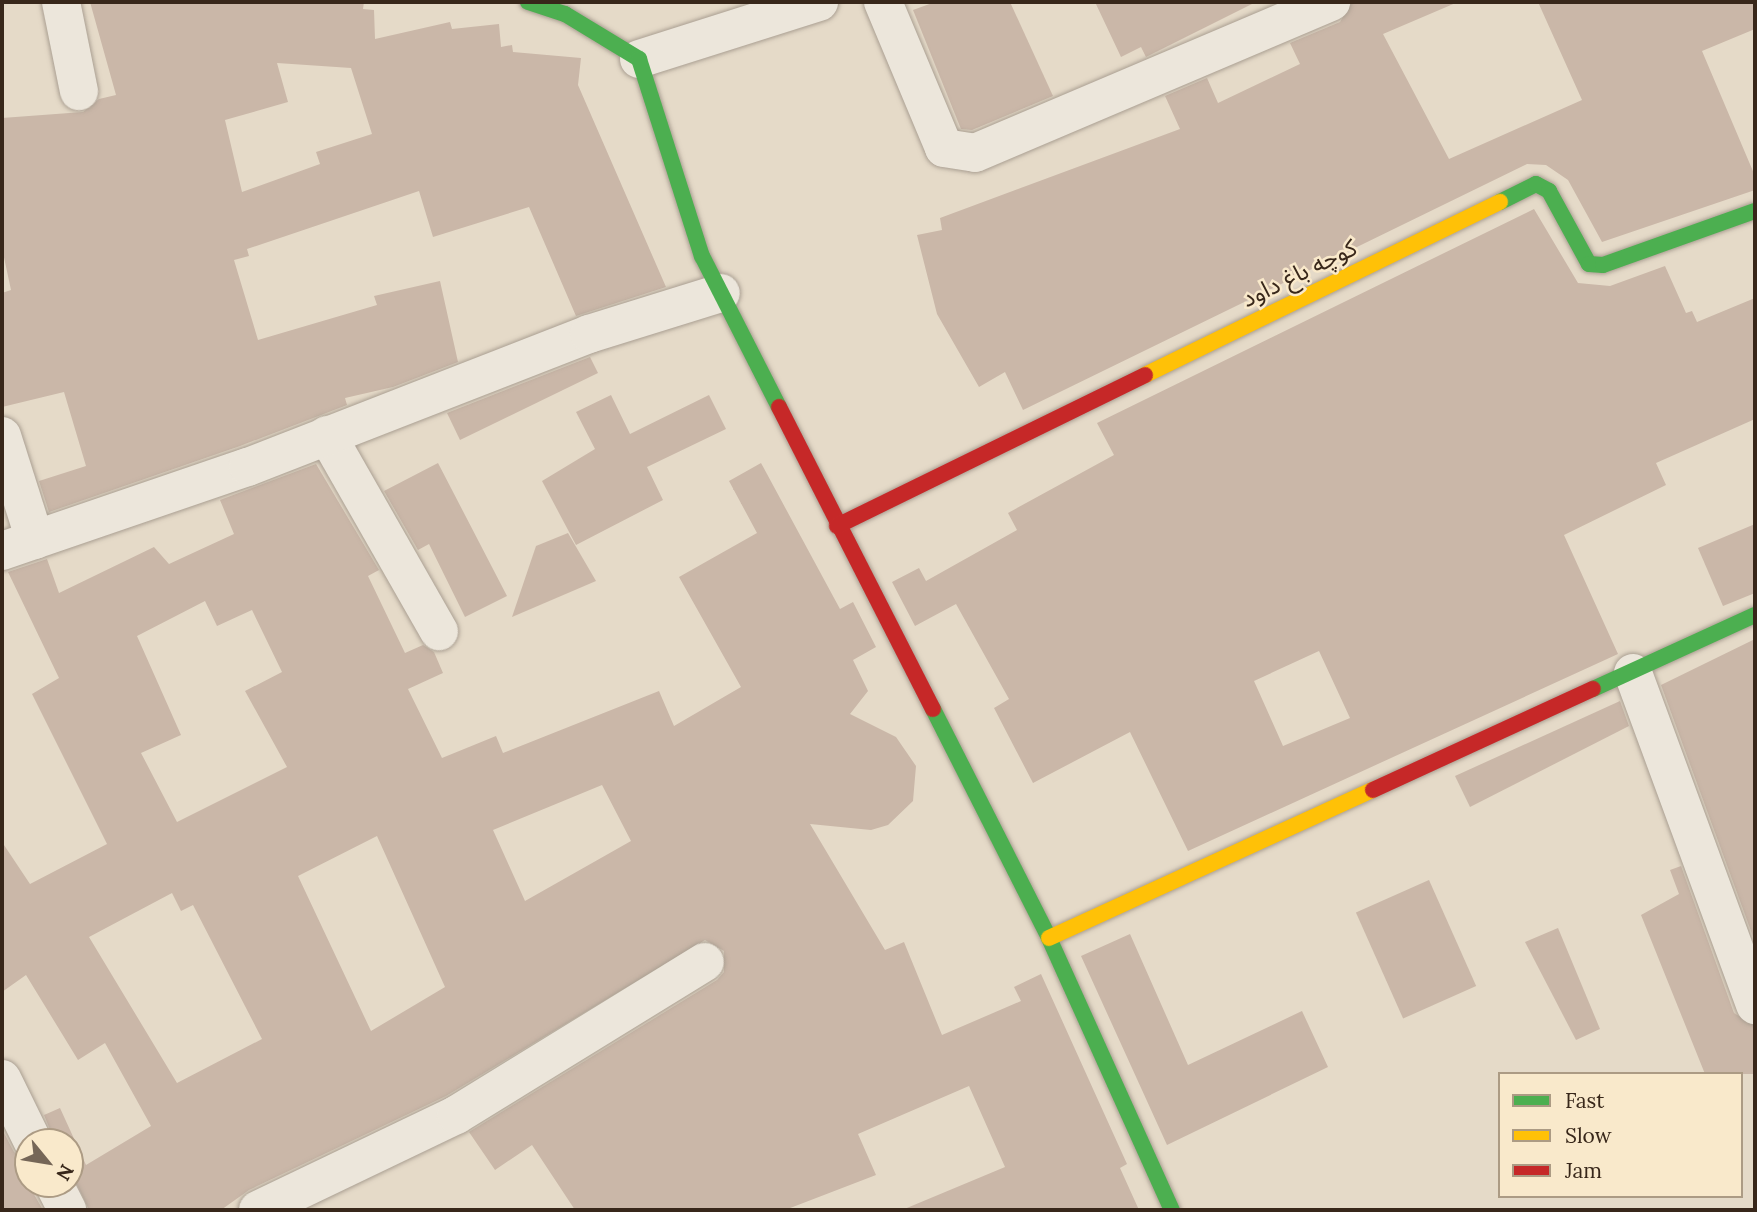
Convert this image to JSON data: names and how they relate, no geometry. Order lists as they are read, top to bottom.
{
  "streets": {
    "street": ["کوچه باغ داود"]
  },
  "legend": ["Fast", "Slow", "Jam"],
  "north": "bottom right"
}
